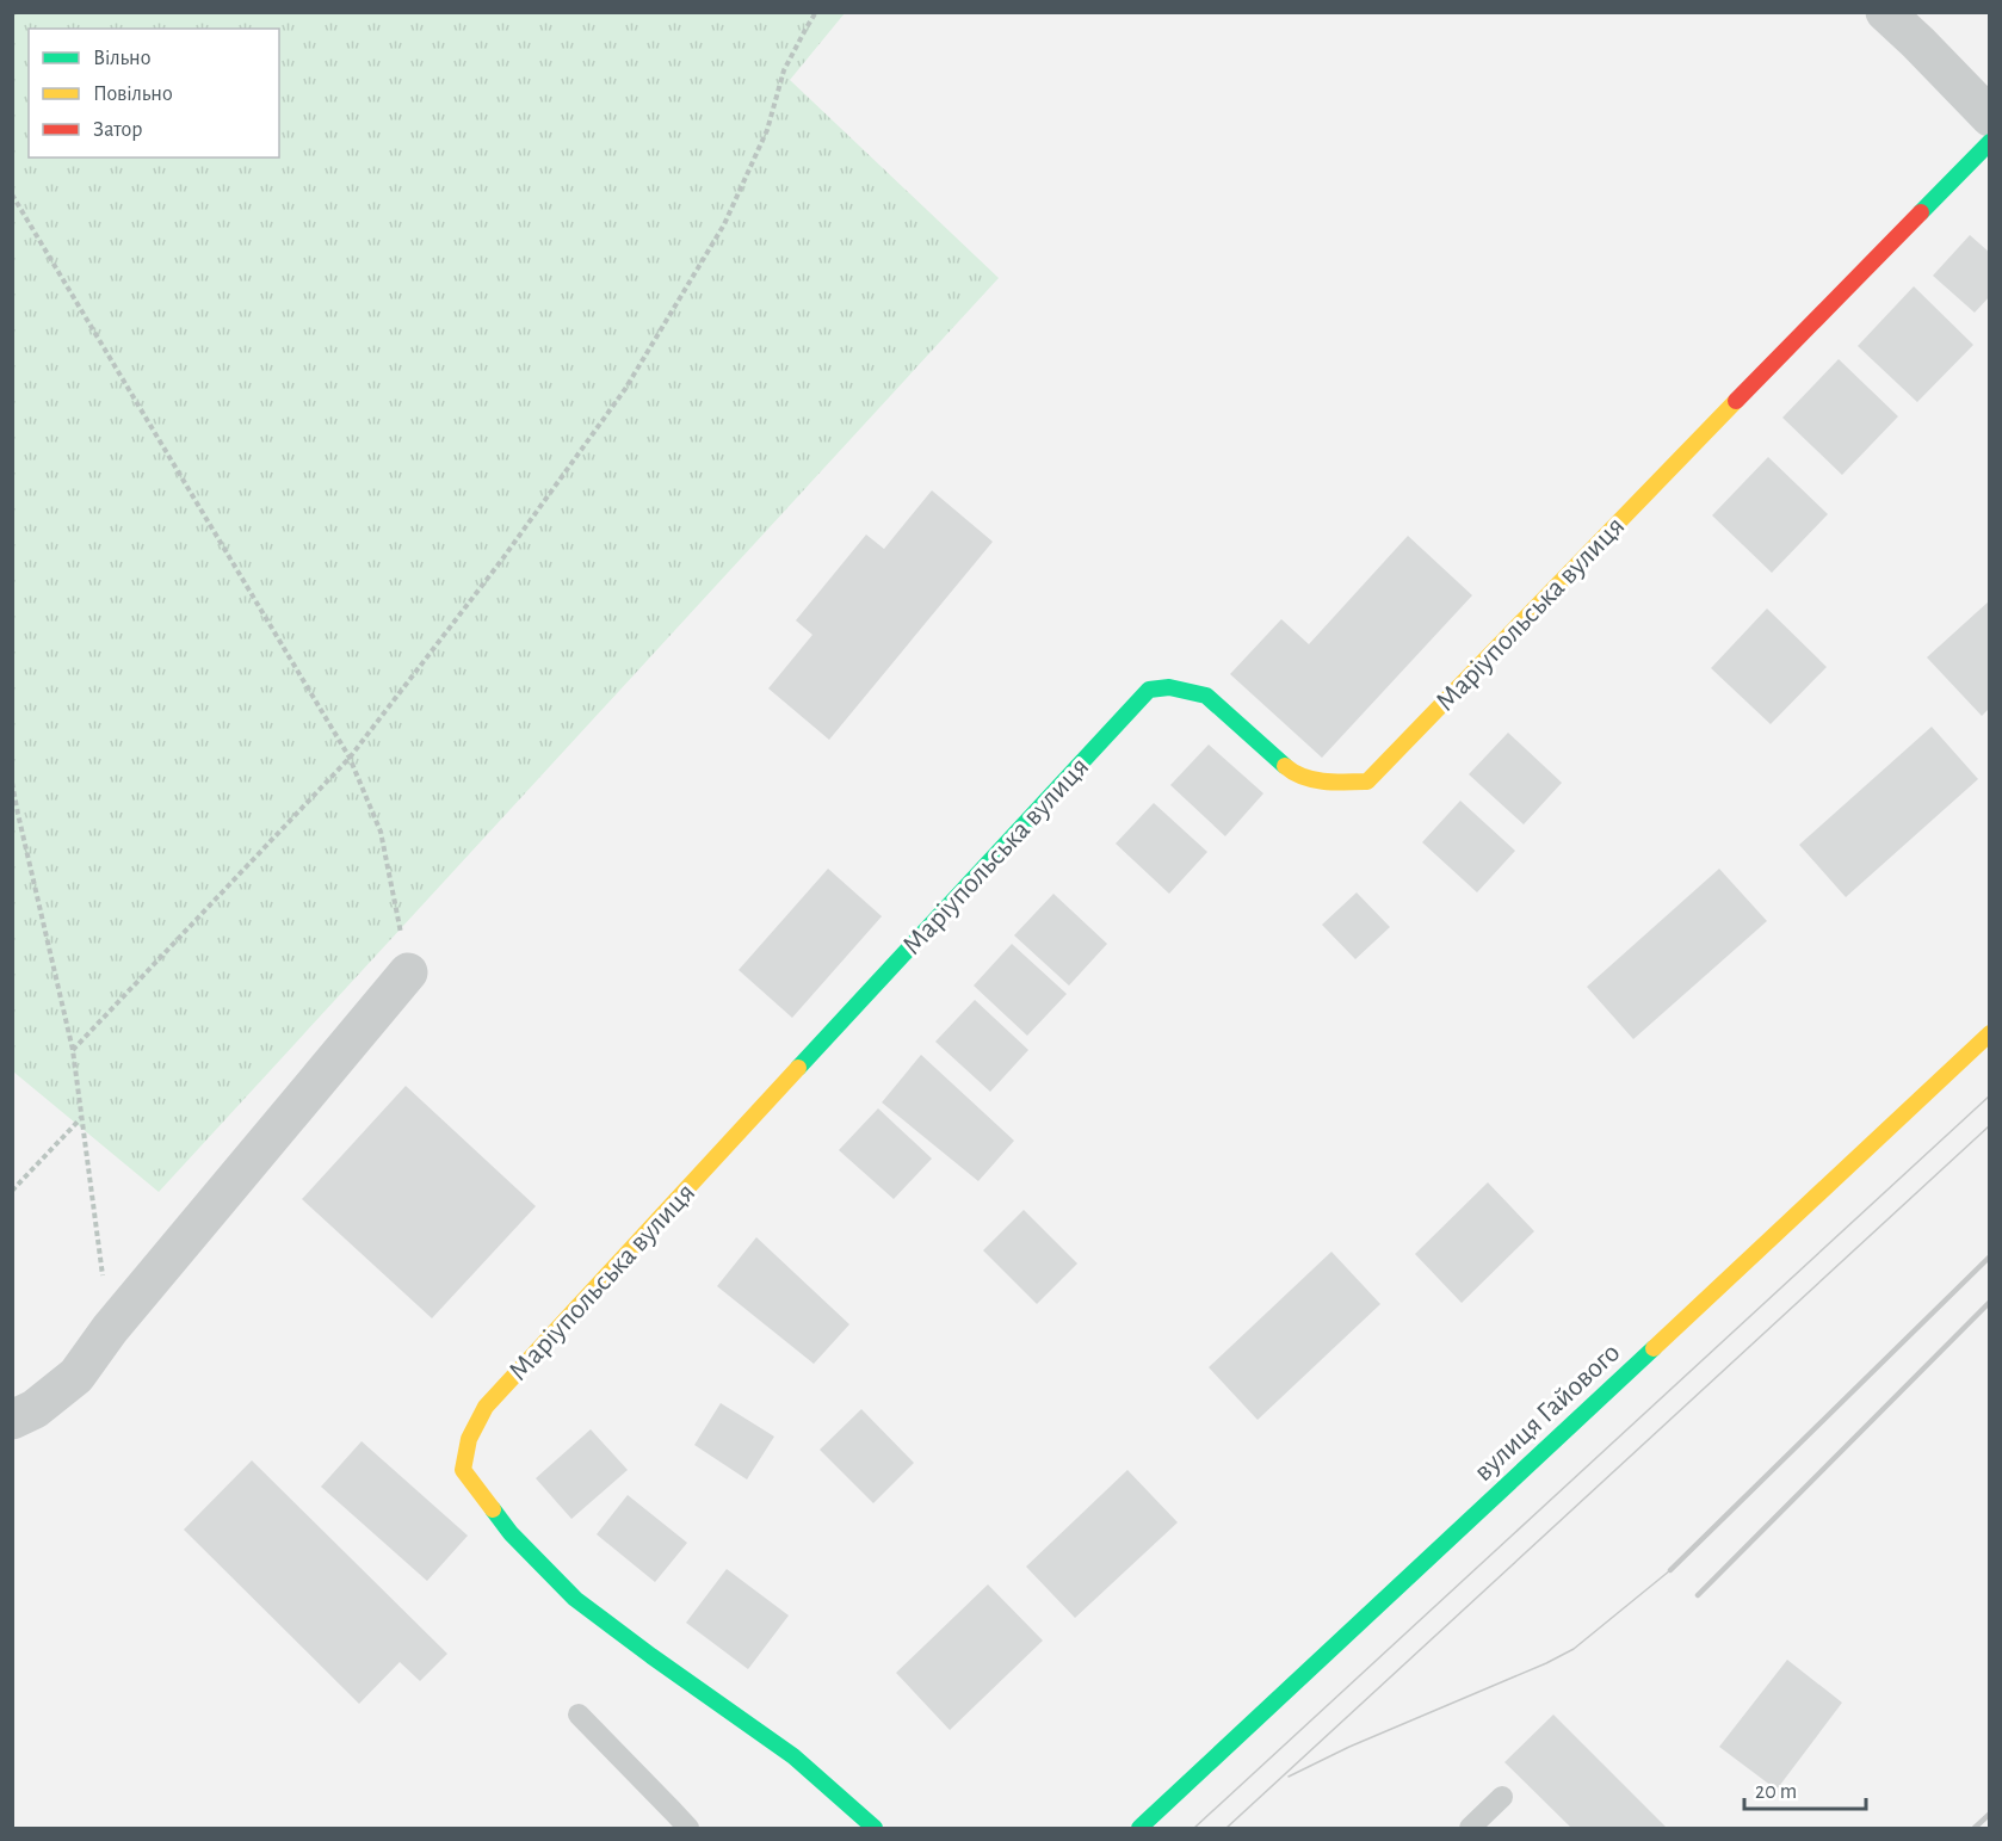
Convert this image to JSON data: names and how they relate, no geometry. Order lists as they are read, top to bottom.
{
  "streets": {
    "street": ["Маріупольська вулиця", "вулиця Гайового"]
  },
  "legend": ["Вільно", "Повільно", "Затор"],
  "scale_bar": "20 m"
}
